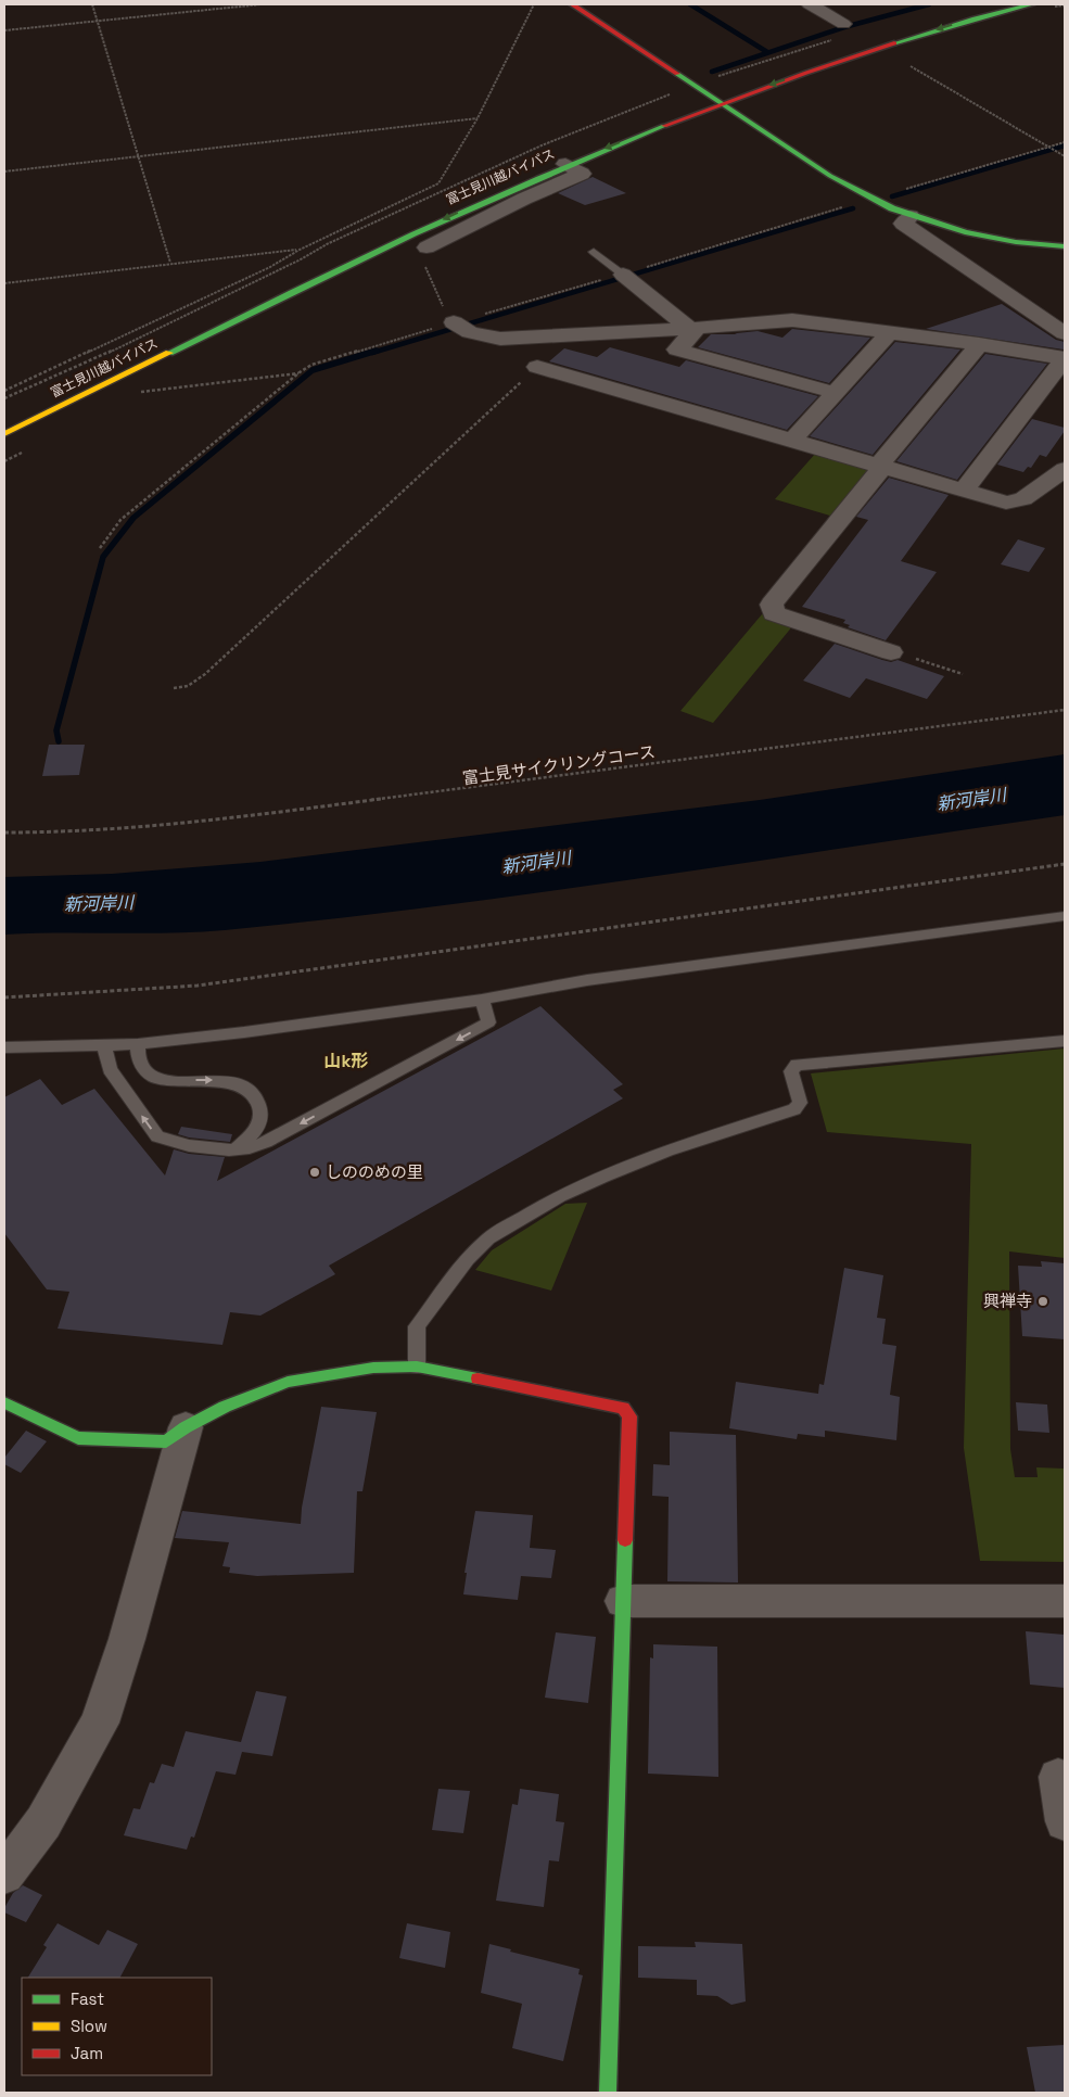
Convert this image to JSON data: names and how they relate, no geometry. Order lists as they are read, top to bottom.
{
  "streets": {
    "main road": ["富士見川越バイパス"],
    "path": ["富士見サイクリングコース"]
  },
  "one_way": ["富士見川越バイパス"],
  "districts": ["山k形"],
  "water": ["新河岸川"],
  "places": ["しののめの里", "興禅寺"],
  "legend": ["Fast", "Slow", "Jam"]
}
